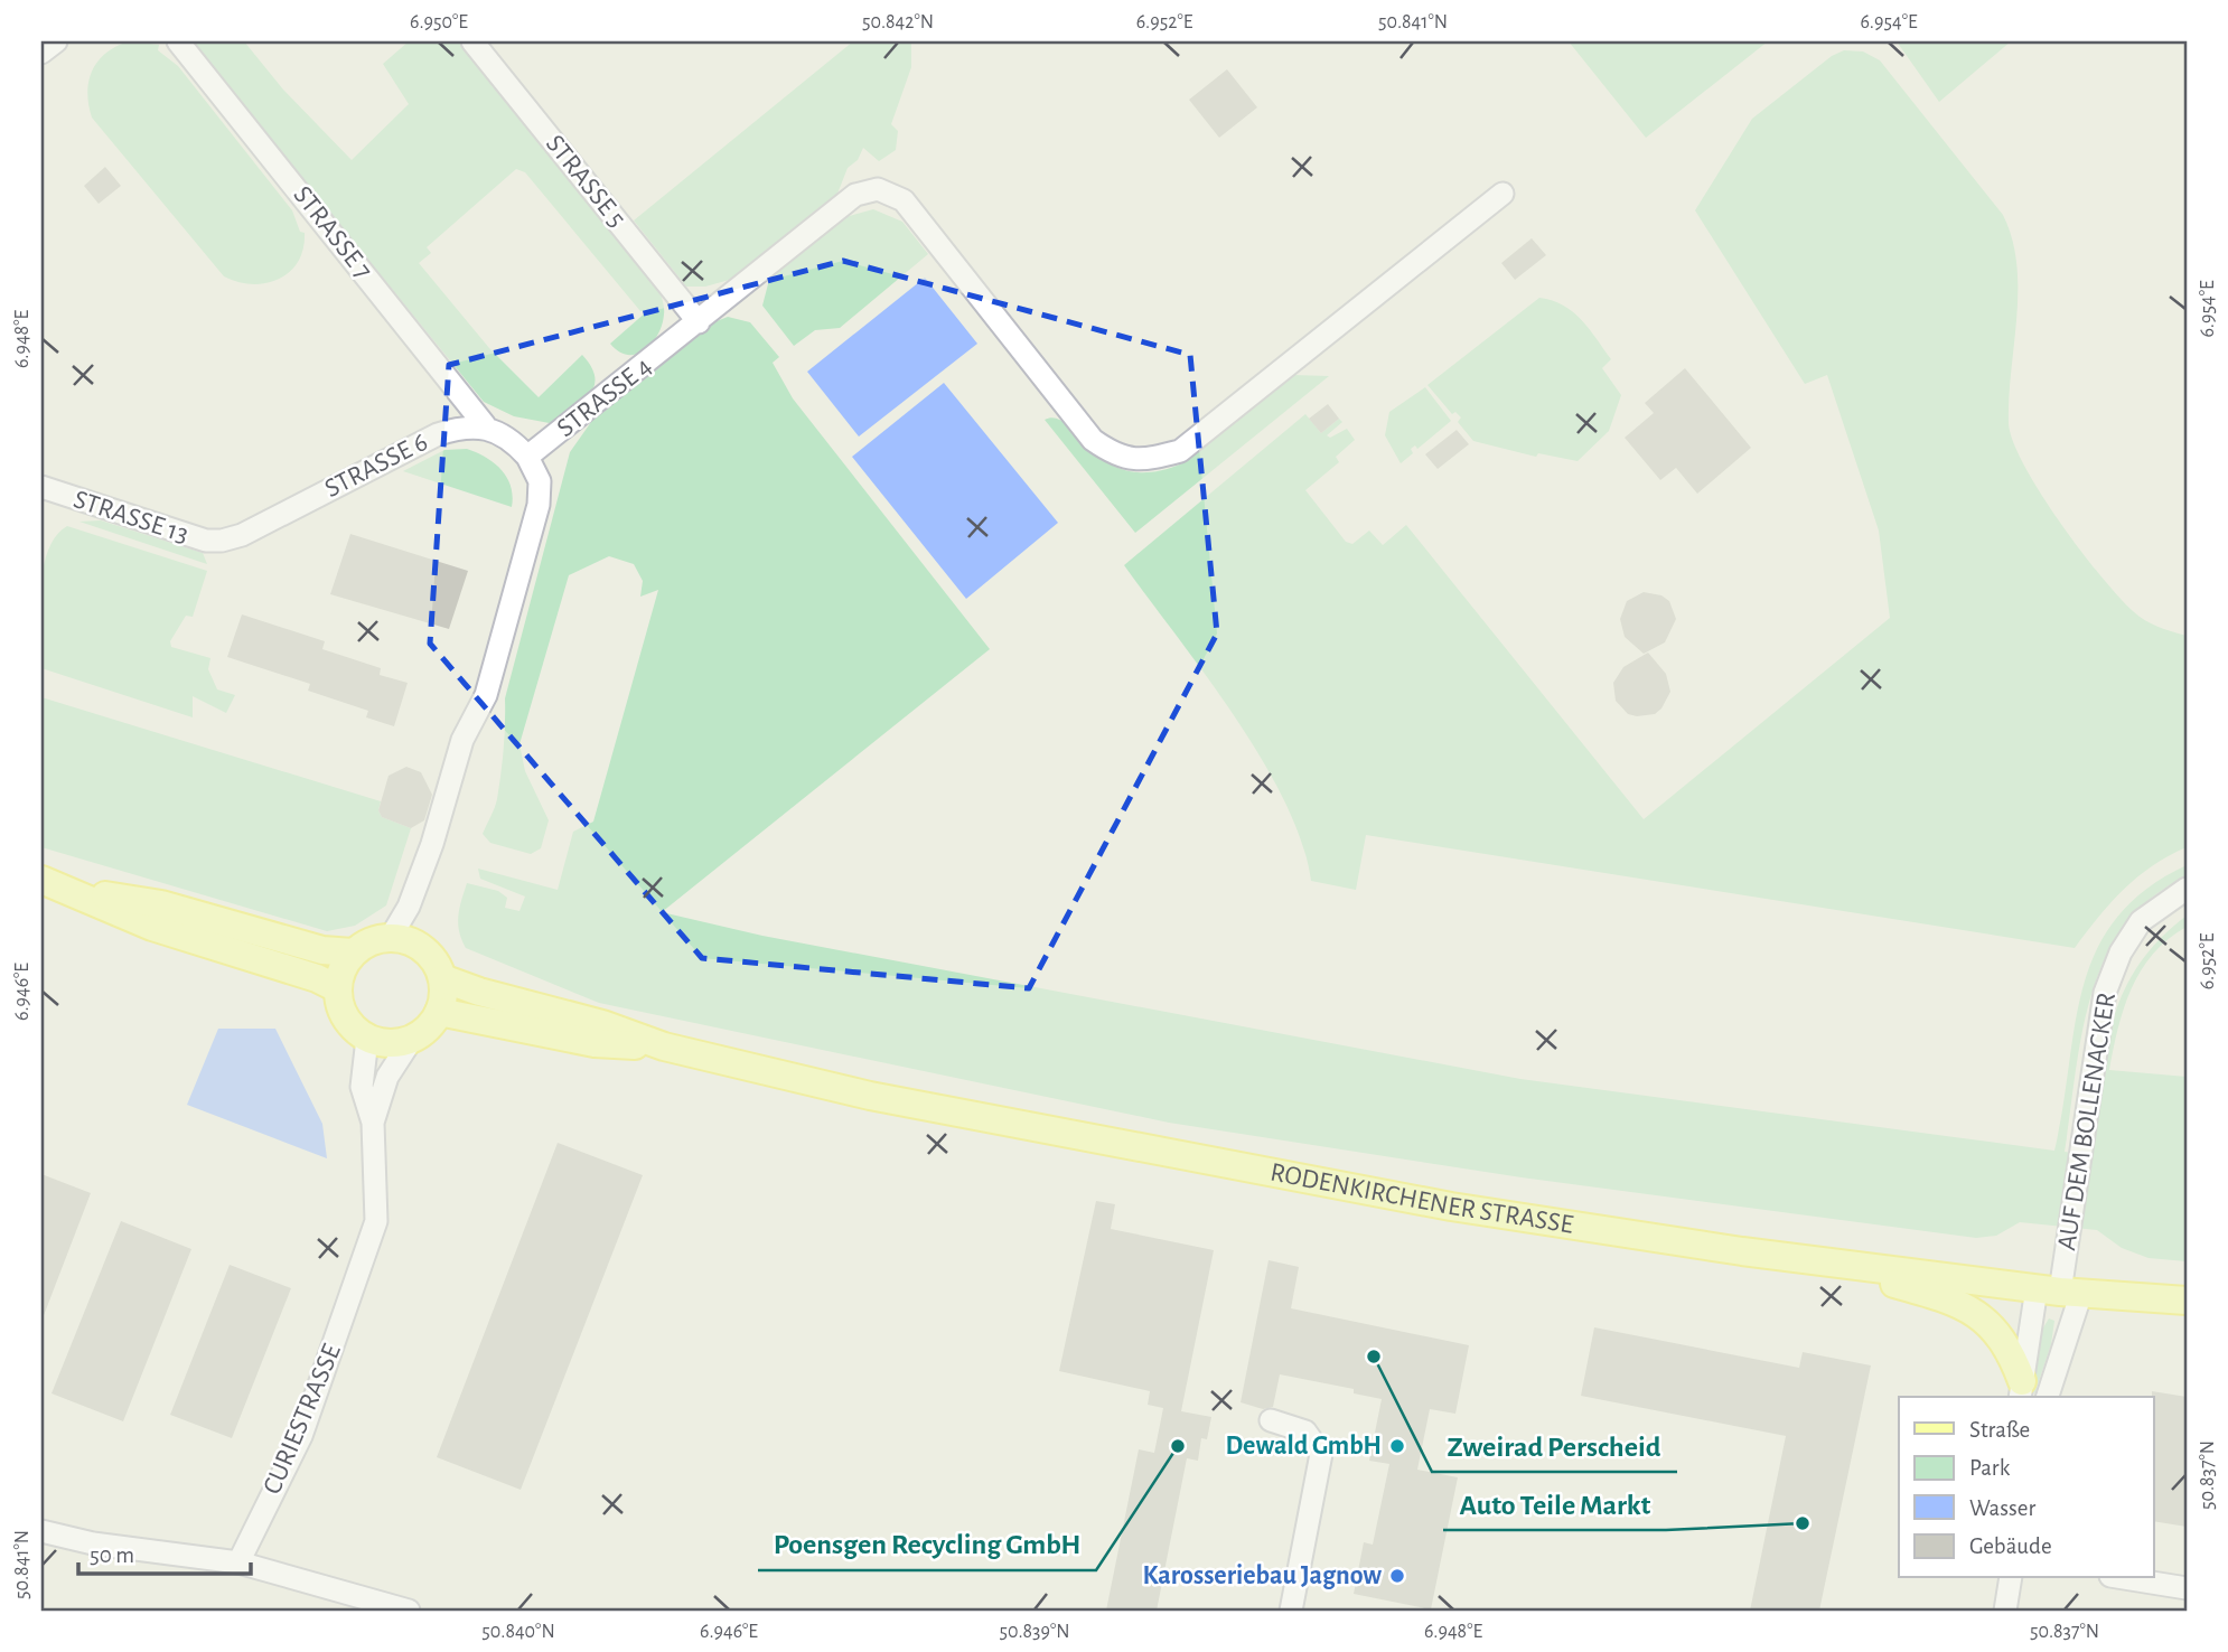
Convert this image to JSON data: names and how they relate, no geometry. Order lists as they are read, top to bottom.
{
  "streets": {
    "main road": ["RODENKIRCHENER STRASSE"],
    "street": [
      "STRASSE 5",
      "STRASSE 7",
      "STRASSE 4",
      "STRASSE 6",
      "STRASSE 13",
      "AUF DEM BOLLENACKER",
      "CURIESTRASSE"
    ]
  },
  "crossings": [
    ["STRASSE 5", "STRASSE 4"],
    ["STRASSE 7", "STRASSE 6"],
    ["STRASSE 4", "RODENKIRCHENER STRASSE"],
    ["STRASSE 4", "CURIESTRASSE"],
    ["STRASSE 6", "STRASSE 13"],
    ["AUF DEM BOLLENACKER", "RODENKIRCHENER STRASSE"],
    ["RODENKIRCHENER STRASSE", "CURIESTRASSE"]
  ],
  "places": [
    "Zweirad Perscheid",
    "Poensgen Recycling GmbH",
    "Dewald GmbH",
    "Auto Teile Markt",
    "Karosseriebau Jagnow"
  ],
  "legend": [
    "Straße",
    "Park",
    "Wasser",
    "Gebäude"
  ],
  "scale_bar": "50 m",
  "coordinates": [
    "6.950°E",
    "50.842°N",
    "6.952°E",
    "50.841°N",
    "6.954°E",
    "6.948°E",
    "6.946°E",
    "50.837°N",
    "50.840°N",
    "50.839°N"
  ]
}
